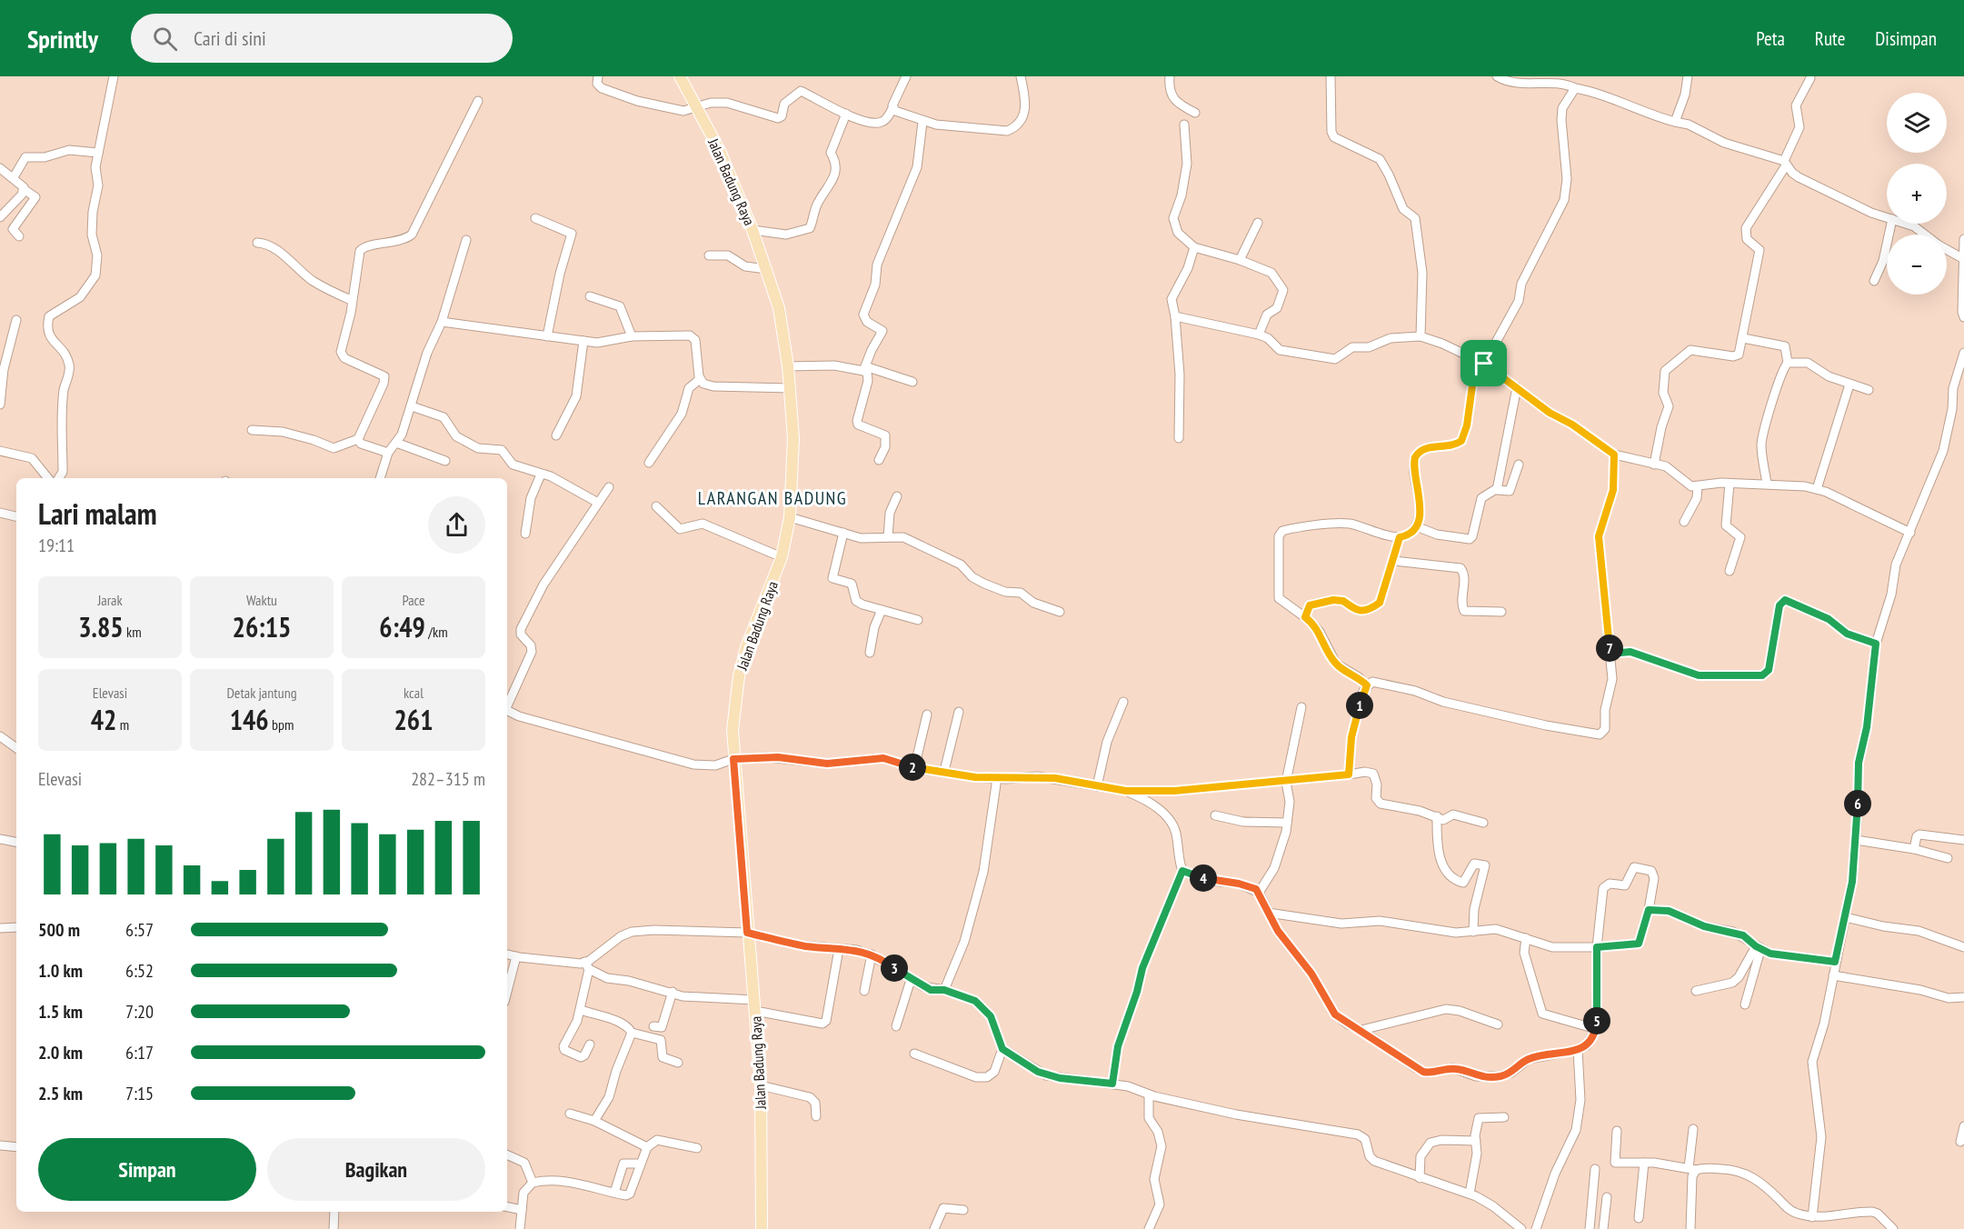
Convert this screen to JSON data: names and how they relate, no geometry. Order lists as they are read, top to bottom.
{
  "streets": {
    "main road": ["Jalan Badung Raya"]
  },
  "districts": ["LARANGAN BADUNG"],
  "page": {
    "header": "Sprintly",
    "search": "Cari di sini",
    "nav": ["Peta", "Rute", "Disimpan"],
    "map_buttons": ["+", "−"],
    "heading": ["Lari malam", "19:11"],
    "stats": [
      ["Jarak", "3.85 km"],
      ["Waktu", "26:15"],
      ["Pace", "6:49 /km"],
      ["Elevasi", "42 m"],
      ["Detak jantung", "146 bpm"],
      ["kcal", "261"]
    ],
    "pins": [
      "7",
      "1",
      "2",
      "6",
      "4",
      "3",
      "5"
    ],
    "chart": ["Elevasi", "282–315 m"],
    "list": [
      {
        "name": "500 m",
        "note": "6:57"
      },
      {
        "name": "1.0 km",
        "note": "6:52"
      },
      {
        "name": "1.5 km",
        "note": "7:20"
      },
      {
        "name": "2.0 km",
        "note": "6:17"
      },
      {
        "name": "2.5 km",
        "note": "7:15"
      }
    ],
    "buttons": ["Simpan", "Bagikan"]
  }
}
